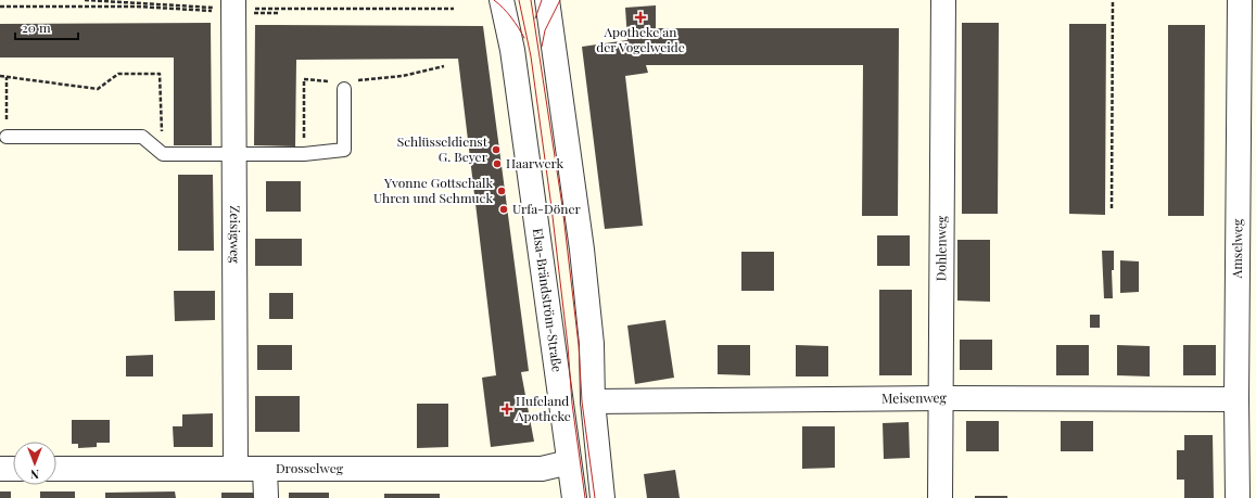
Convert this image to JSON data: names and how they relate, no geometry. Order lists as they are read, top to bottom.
{
  "streets": {
    "street": [
      "Zeisigweg",
      "Dohlenweg",
      "Amselweg",
      "Elsa-Brändström-Straße",
      "Meisenweg",
      "Drosselweg"
    ]
  },
  "crossings": [
    ["Zeisigweg", "Drosselweg"],
    ["Dohlenweg", "Meisenweg"],
    ["Amselweg", "Meisenweg"],
    ["Elsa-Brändström-Straße", "Drosselweg"]
  ],
  "places": {
    "health": ["Apotheke an der Vogelweide", "Hufeland Apotheke"],
    "other": [
      "Schlüsseldienst G. Beyer",
      "Haarwerk",
      "Yvonne Gottschalk Uhren und Schmuck",
      "Urfa-Döner"
    ]
  },
  "scale_bar": "20 m",
  "north": "bottom"
}
